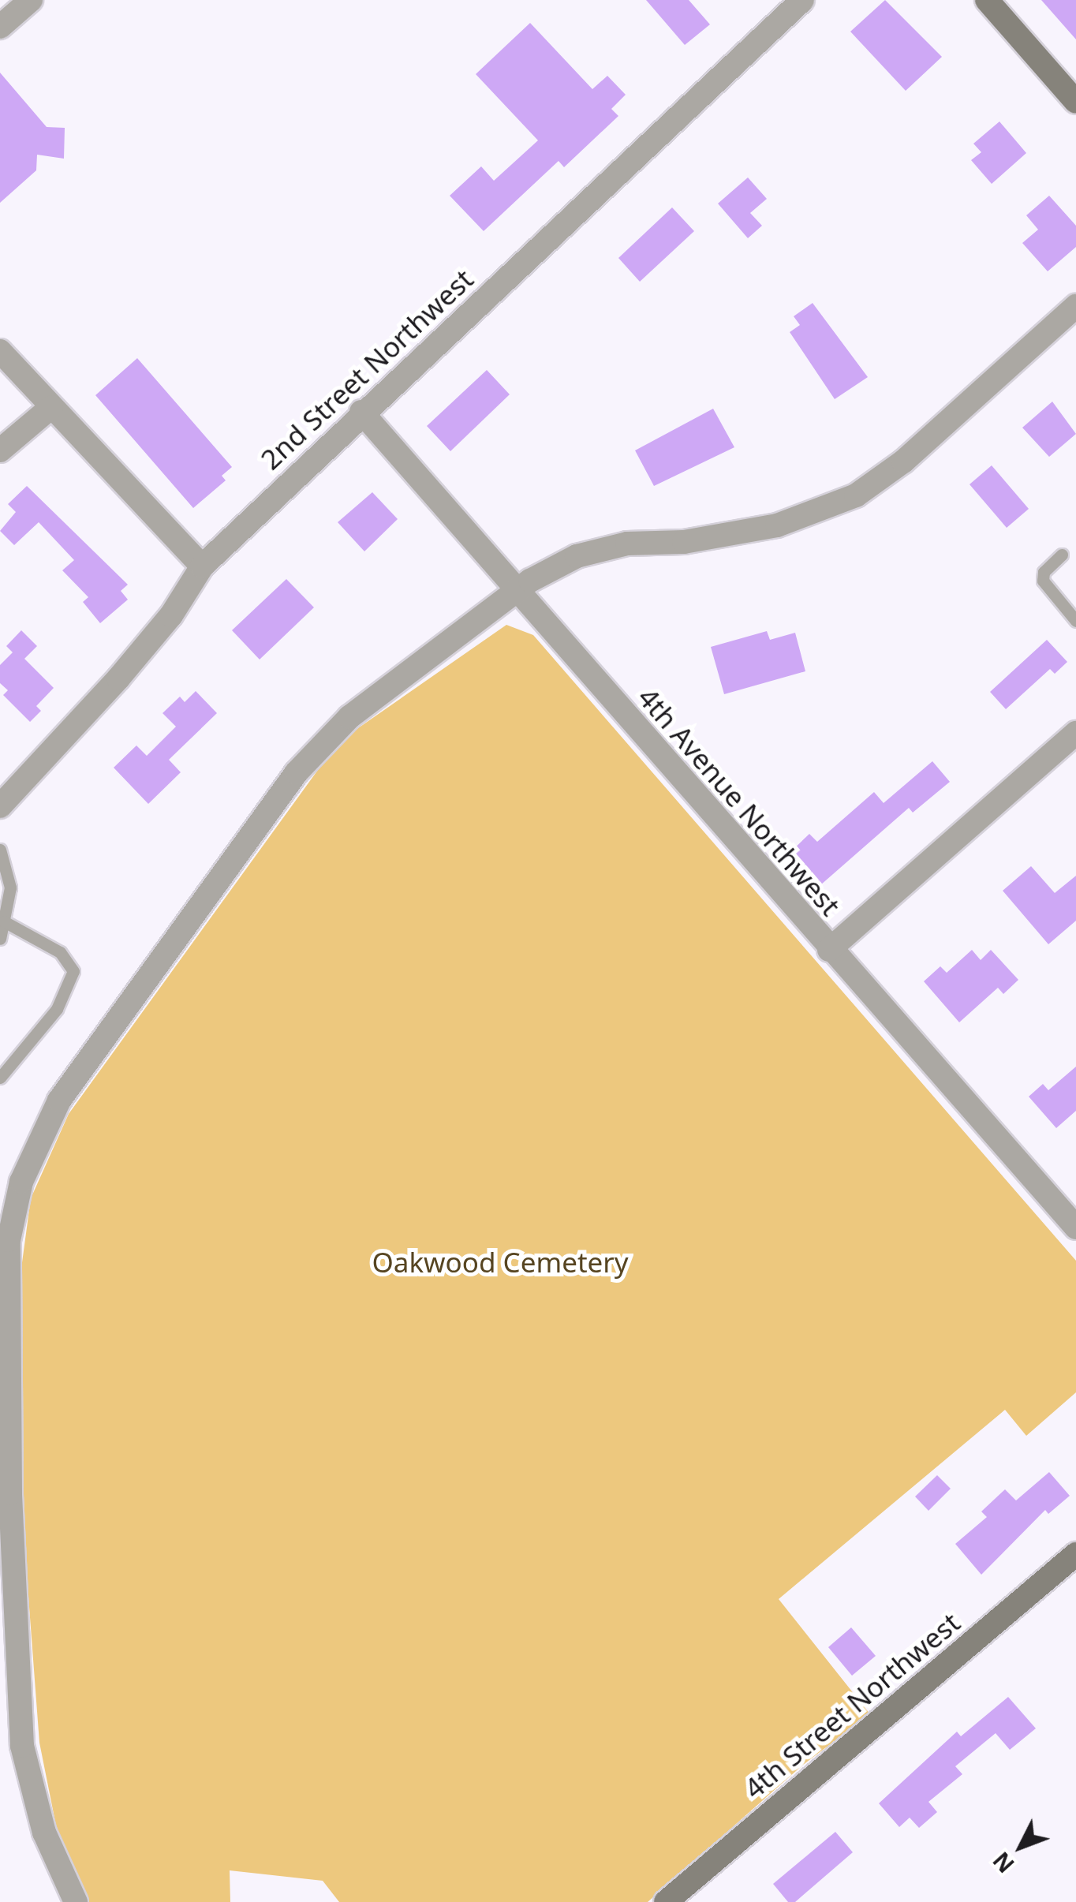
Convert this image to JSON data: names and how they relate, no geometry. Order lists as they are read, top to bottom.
{
  "streets": {
    "main road": ["4th Street Northwest"],
    "street": ["2nd Street Northwest", "4th Avenue Northwest"]
  },
  "crossings": [
    ["2nd Street Northwest", "4th Avenue Northwest"]
  ],
  "parks": ["Oakwood Cemetery"],
  "north": "bottom left"
}
